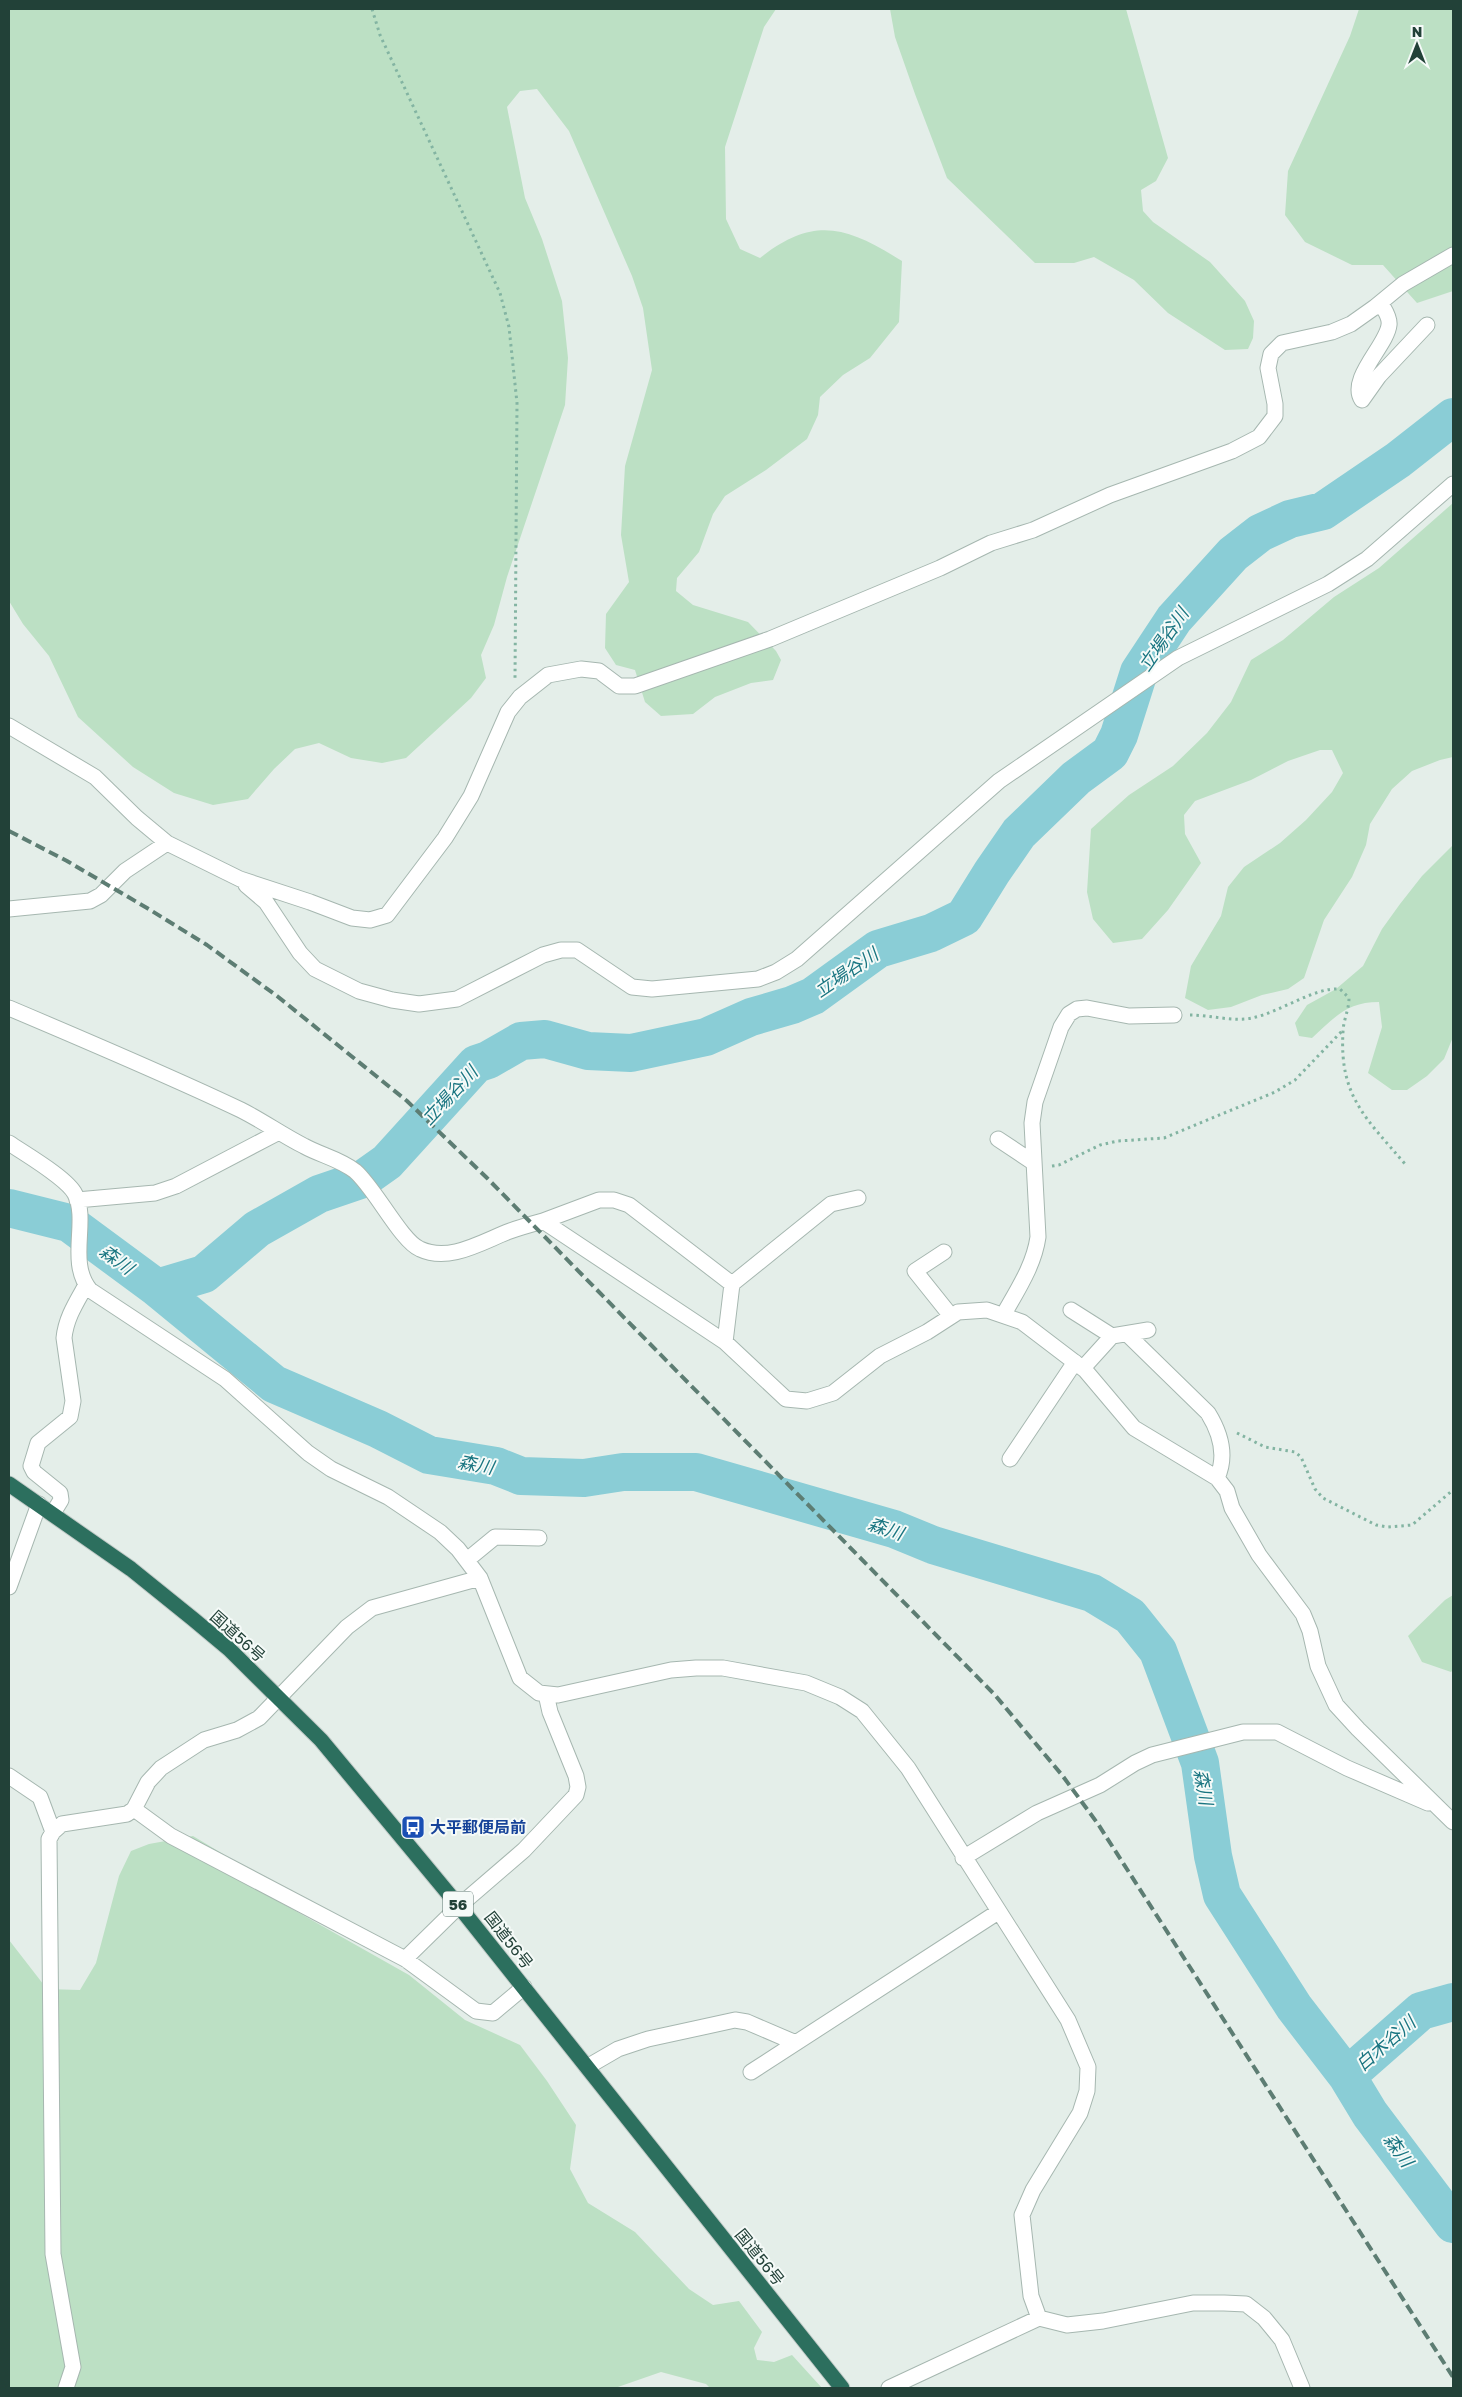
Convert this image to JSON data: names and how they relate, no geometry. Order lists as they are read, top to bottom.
{
  "streets": {
    "highway": ["国道56号", "56"]
  },
  "water": ["立場谷川", "森川", "白木谷川"],
  "places": {
    "bus stop": ["大平郵便局前"]
  },
  "north": "top"
}
